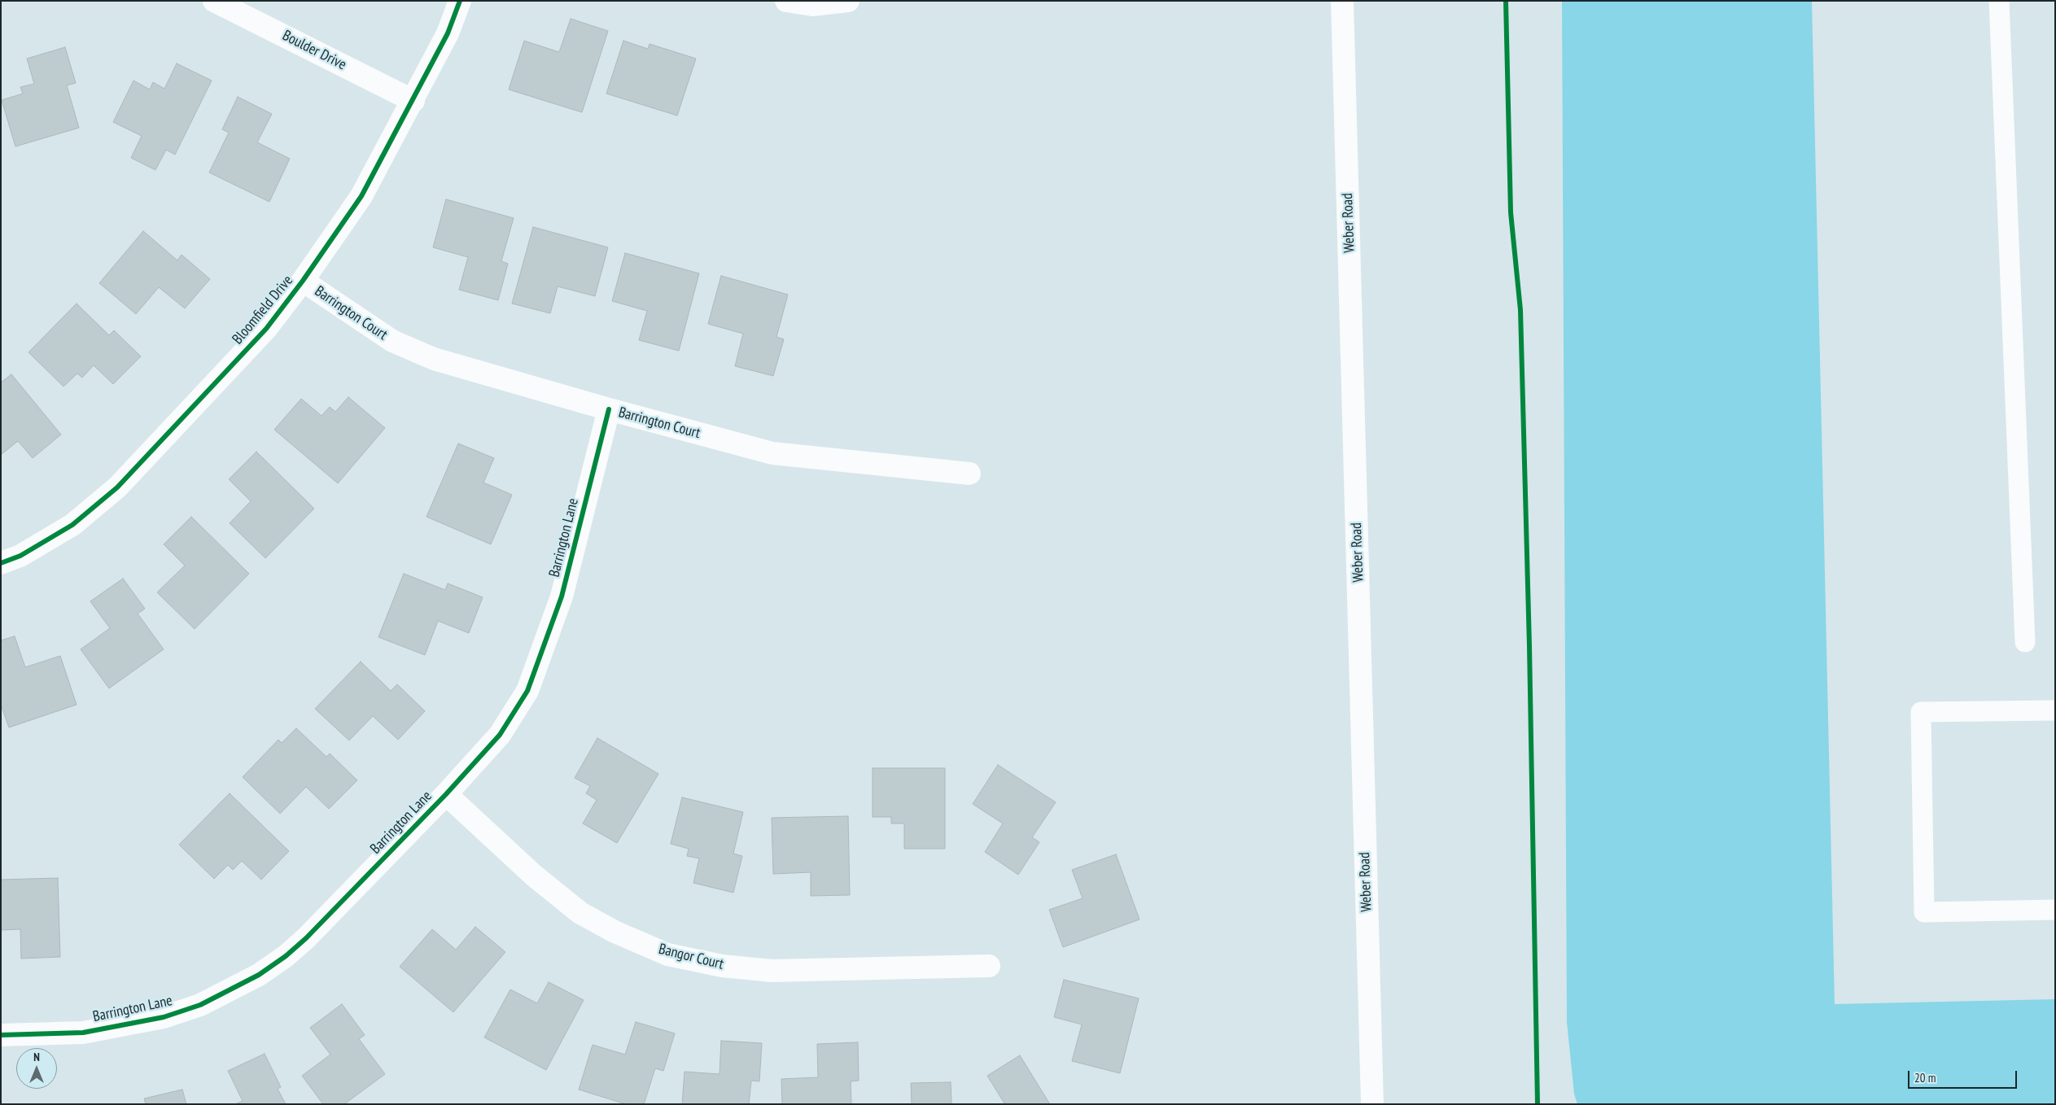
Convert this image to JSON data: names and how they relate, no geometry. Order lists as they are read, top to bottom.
{
  "streets": {
    "street": [
      "Boulder Drive",
      "Weber Road",
      "Bloomfield Drive",
      "Barrington Court",
      "Barrington Lane",
      "Bangor Court"
    ]
  },
  "crossings": [
    ["Boulder Drive", "Bloomfield Drive"],
    ["Bloomfield Drive", "Barrington Court"],
    ["Barrington Court", "Barrington Lane"],
    ["Barrington Lane", "Bangor Court"]
  ],
  "scale_bar": "20 m",
  "north": "top"
}
